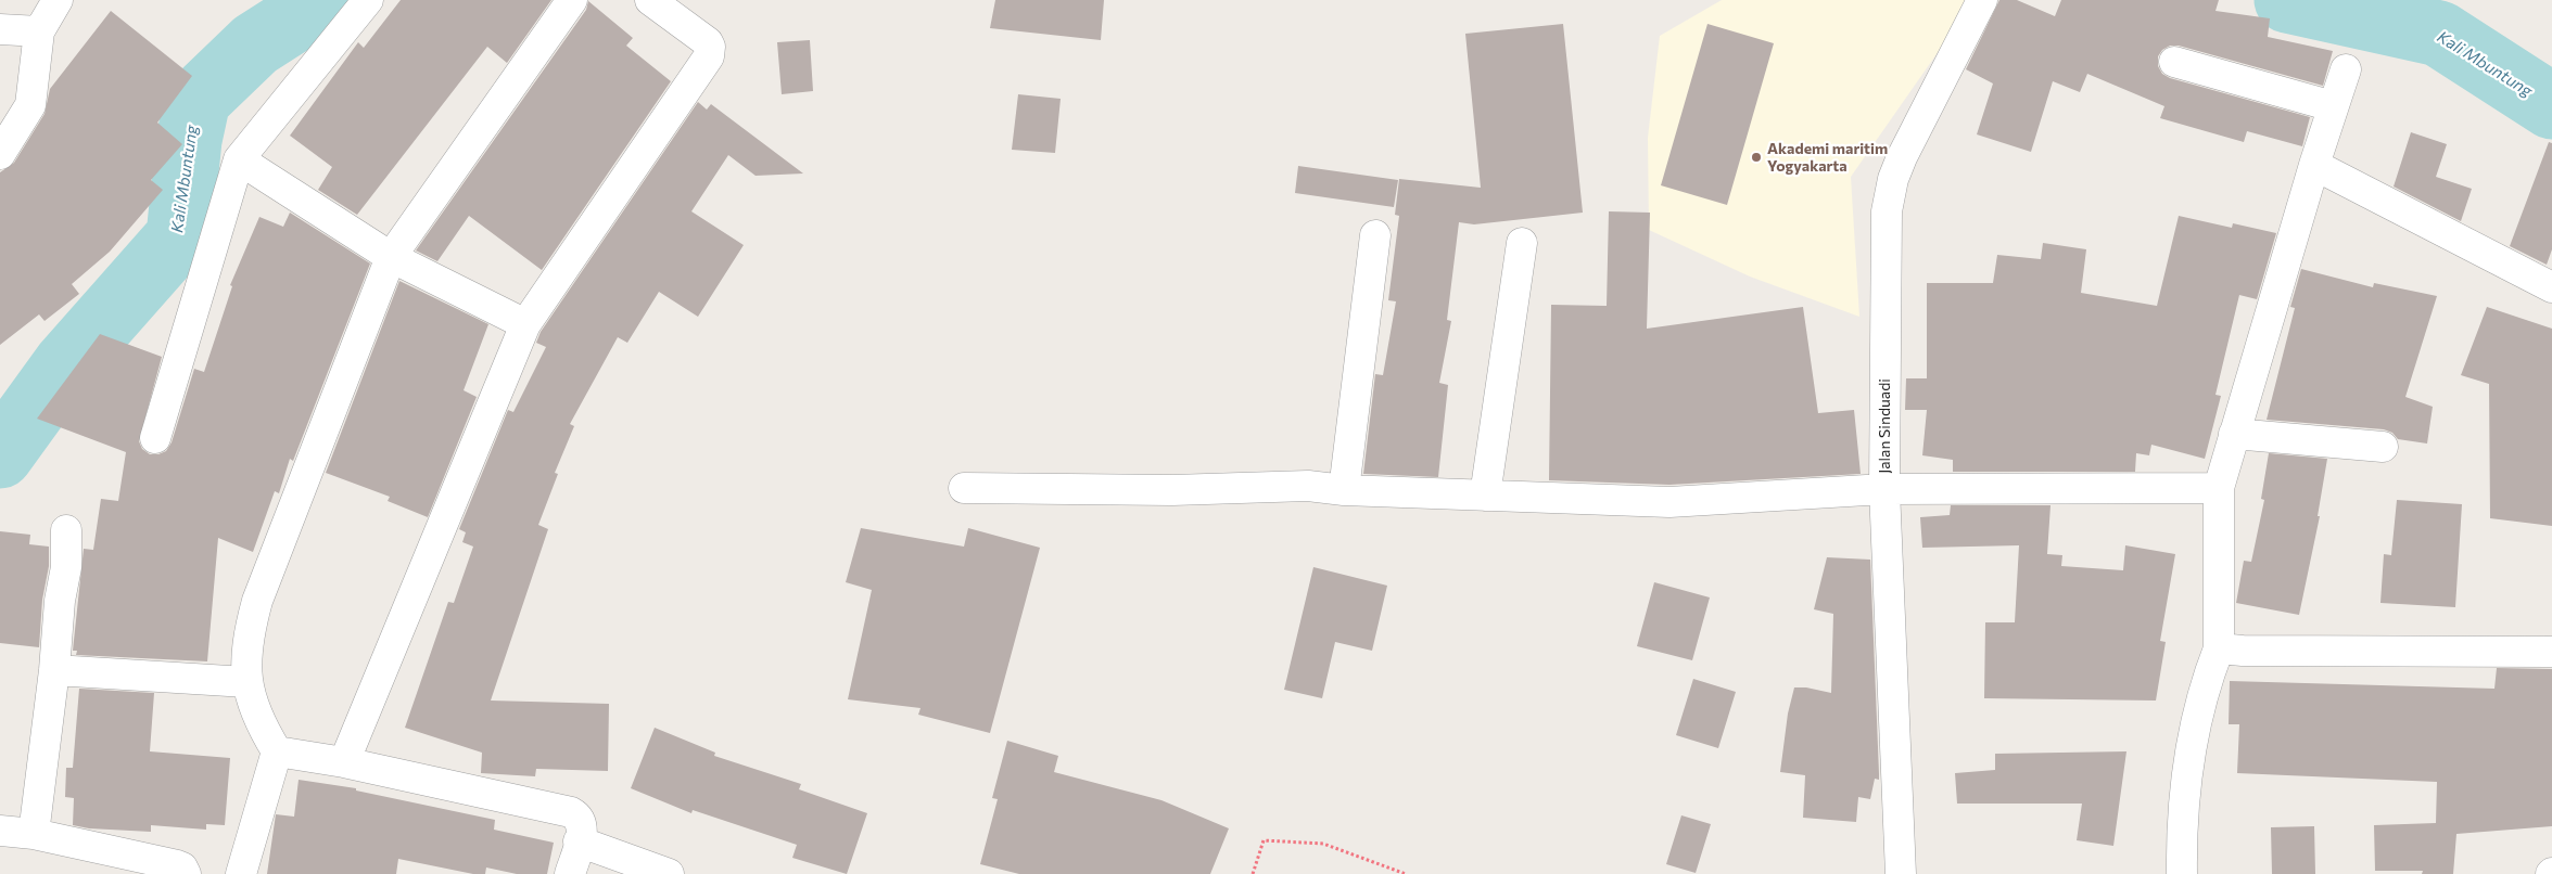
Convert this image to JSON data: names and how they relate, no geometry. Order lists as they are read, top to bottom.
{
  "streets": {
    "street": ["Jalan Sinduadi"]
  },
  "water": ["Kali Mbuntung"],
  "places": ["Akademi maritim Yogyakarta"]
}
